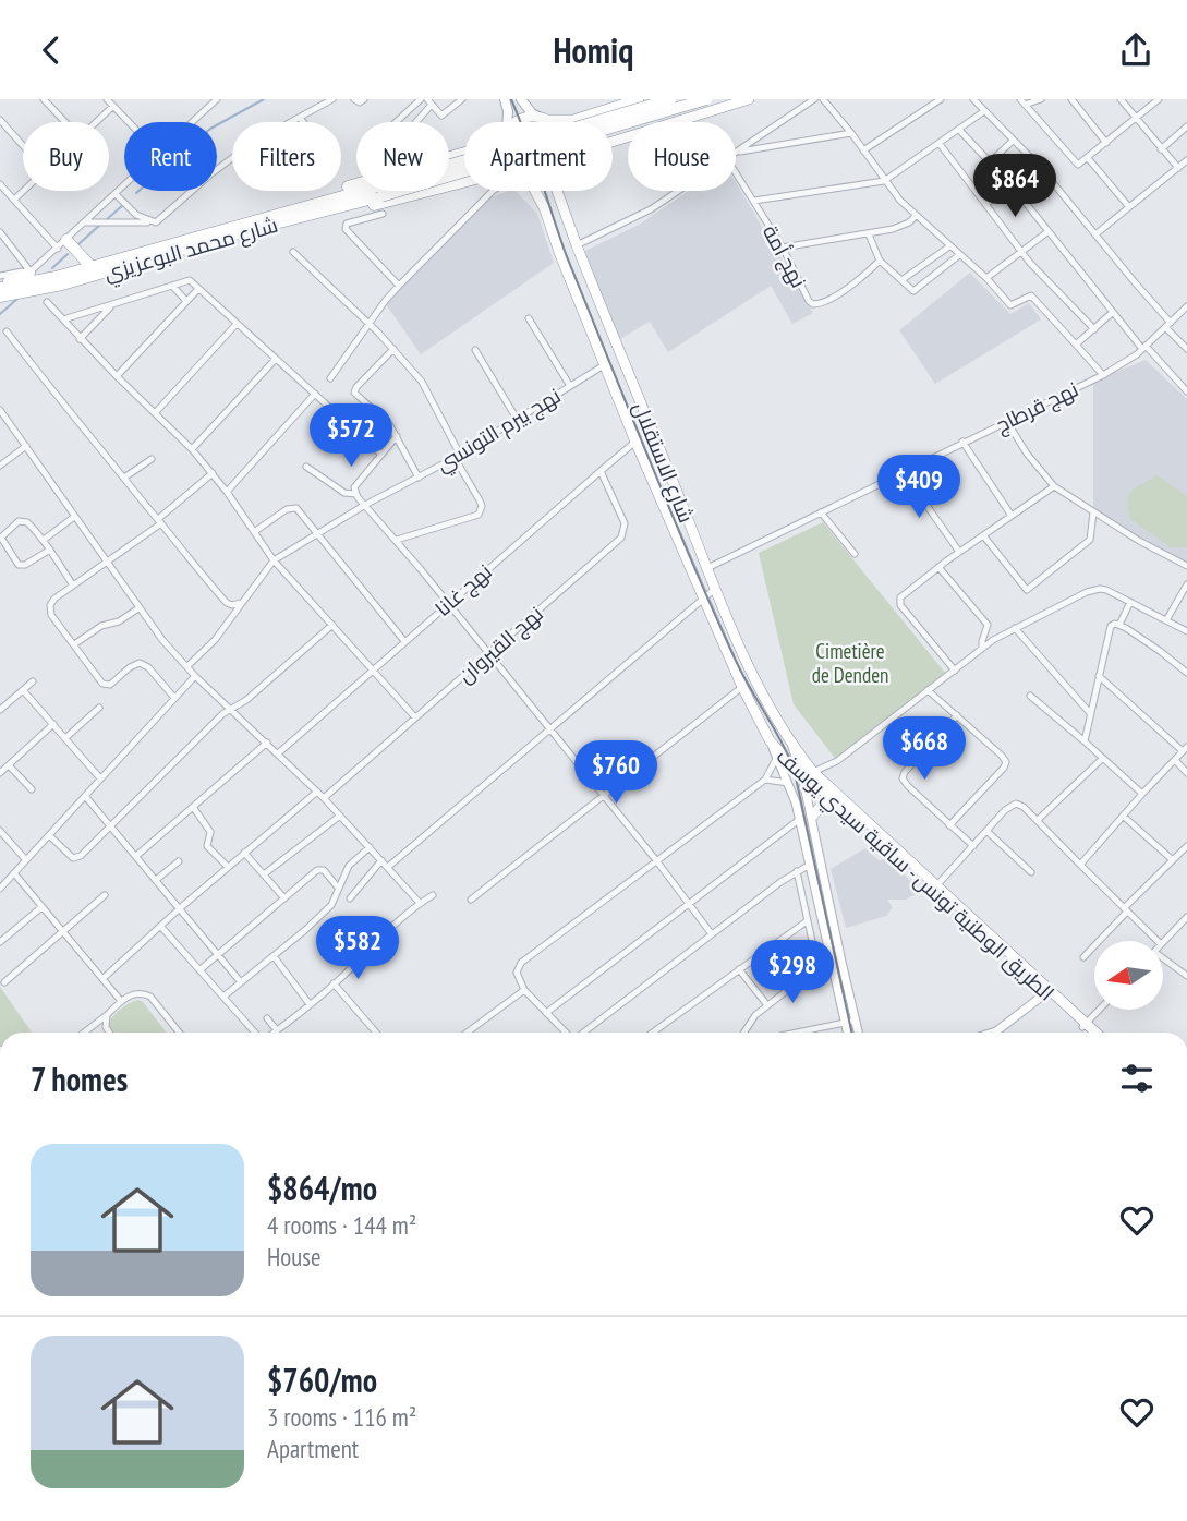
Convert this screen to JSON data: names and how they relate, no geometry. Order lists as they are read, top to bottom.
{
  "streets": {
    "highway": ["شارع محمد البوعزيزي", "شارع الاستقلال", "الطريق الوطنية تونس - ساقية سيدي يوسف"],
    "street": [
      "نهج أمة",
      "نهج قرطاج",
      "نهج بيرم التونسي",
      "نهج غانا",
      "نهج القيروان"
    ]
  },
  "crossings": [
    ["نهج قرطاج", "شارع الاستقلال"],
    ["نهج بيرم التونسي", "شارع الاستقلال"],
    ["شارع الاستقلال", "نهج غانا"],
    ["شارع الاستقلال", "الطريق الوطنية تونس - ساقية سيدي يوسف"],
    ["نهج غانا", "نهج القيروان"]
  ],
  "parks": ["Cimetière de Denden"],
  "north": "left",
  "page": {
    "header": "Homiq",
    "chip": [
      "Buy",
      "Rent",
      "Filters",
      "New",
      "Apartment",
      "House"
    ],
    "price": [
      "$864",
      "$572",
      "$409",
      "$668",
      "$760",
      "$582",
      "$298"
    ],
    "heading": "7 homes",
    "list": [
      {
        "name": "$864/mo",
        "note": "4 rooms · 144 m² · House"
      },
      {
        "name": "$760/mo",
        "note": "3 rooms · 116 m² · Apartment"
      }
    ]
  }
}
